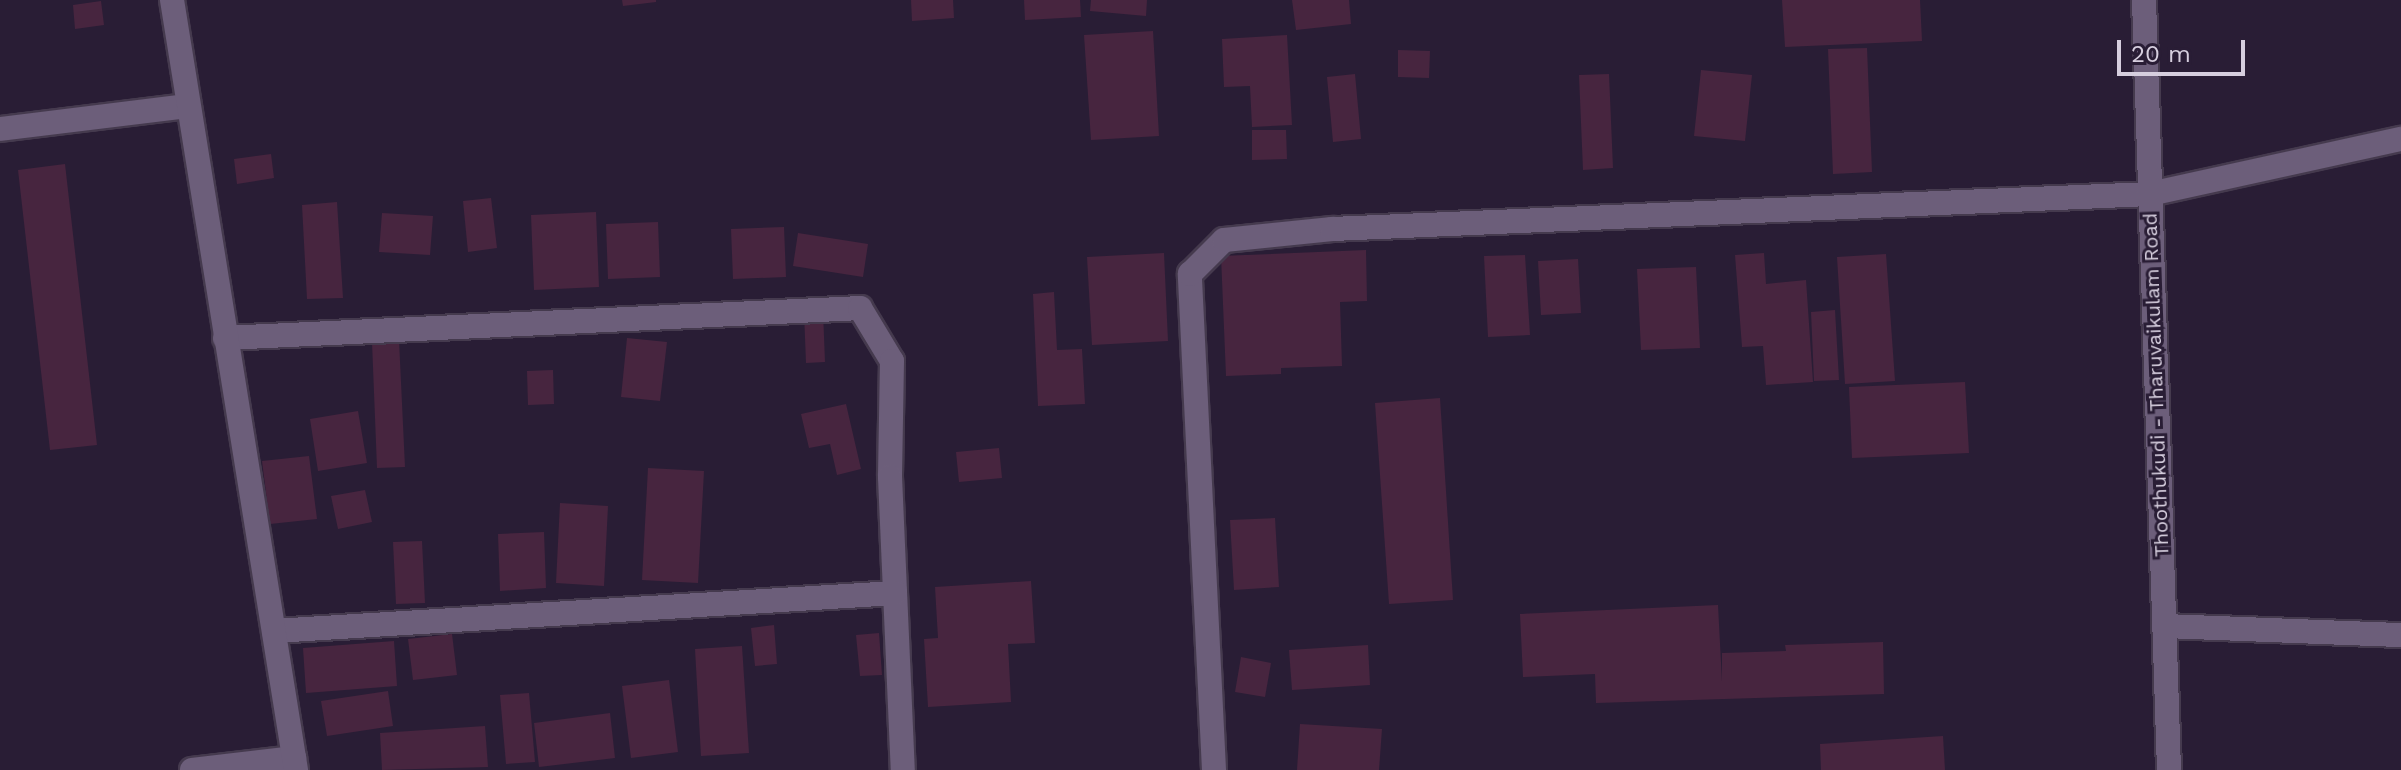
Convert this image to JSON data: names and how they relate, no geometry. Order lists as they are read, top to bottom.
{
  "streets": {
    "street": ["Thoothukudi - Tharuvaikulam Road"]
  },
  "scale_bar": "20 m"
}
